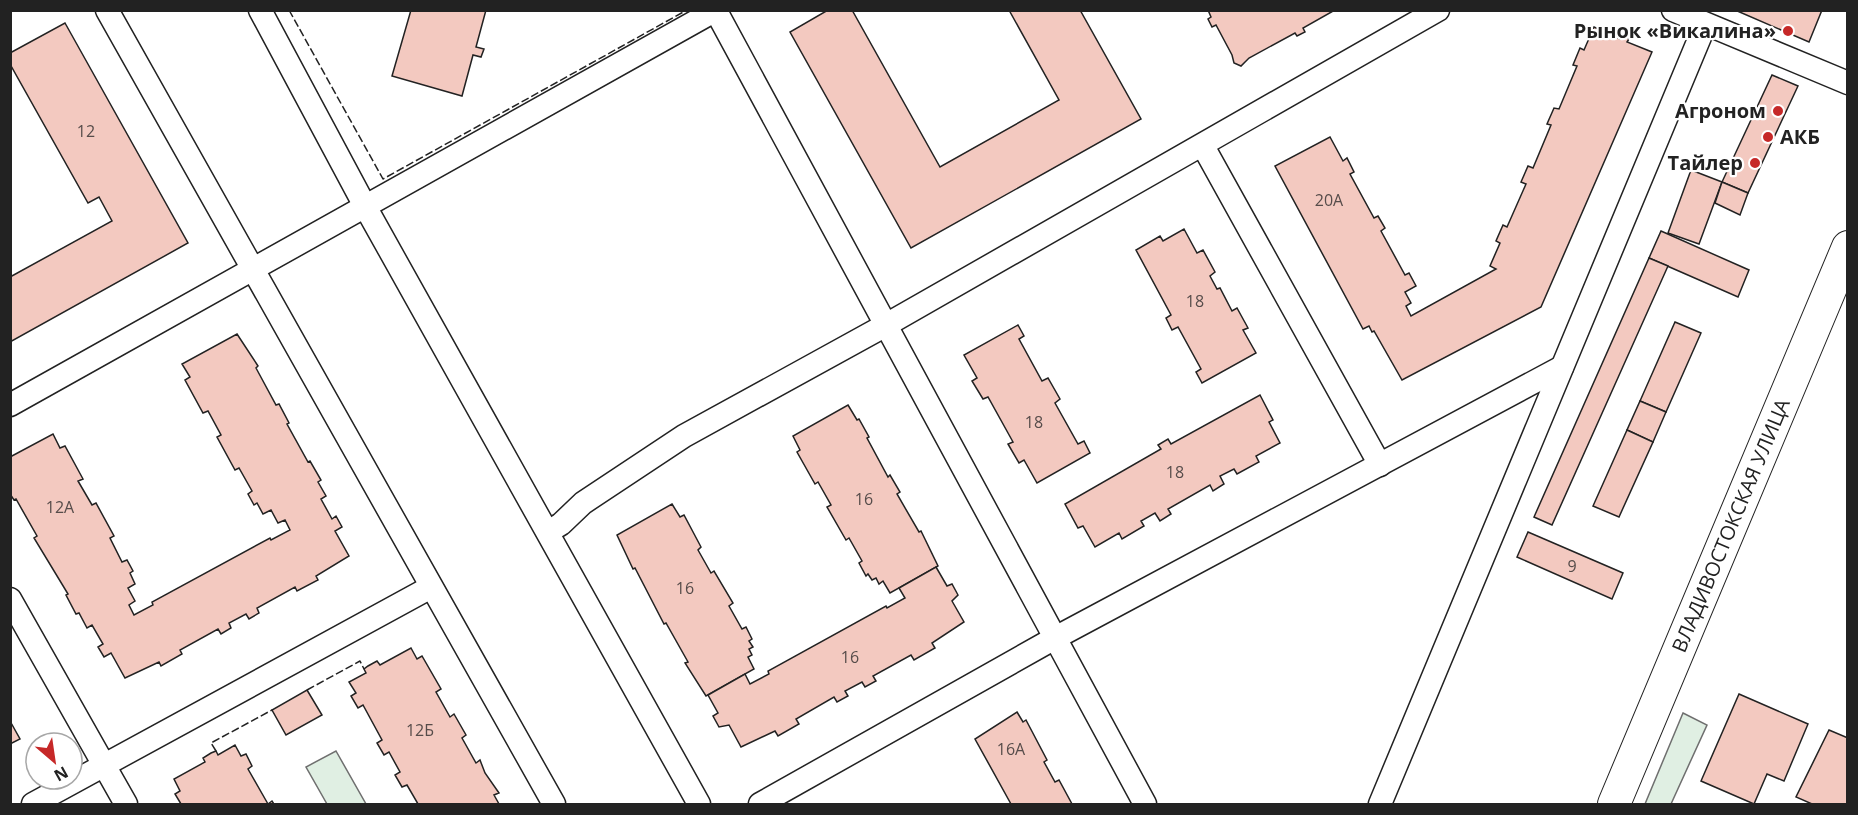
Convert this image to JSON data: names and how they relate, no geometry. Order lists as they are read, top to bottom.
{
  "streets": {
    "main road": ["ВЛАДИВОСТОКСКАЯ УЛИЦА"]
  },
  "places": [
    "Рынок «Викалина»",
    "Агроном",
    "АКБ",
    "Тайлер"
  ],
  "house_numbers": [
    "12",
    "20А",
    "18",
    "18",
    "18",
    "16",
    "12А",
    "9",
    "16",
    "16",
    "12Б",
    "16А"
  ],
  "north": "bottom right"
}
